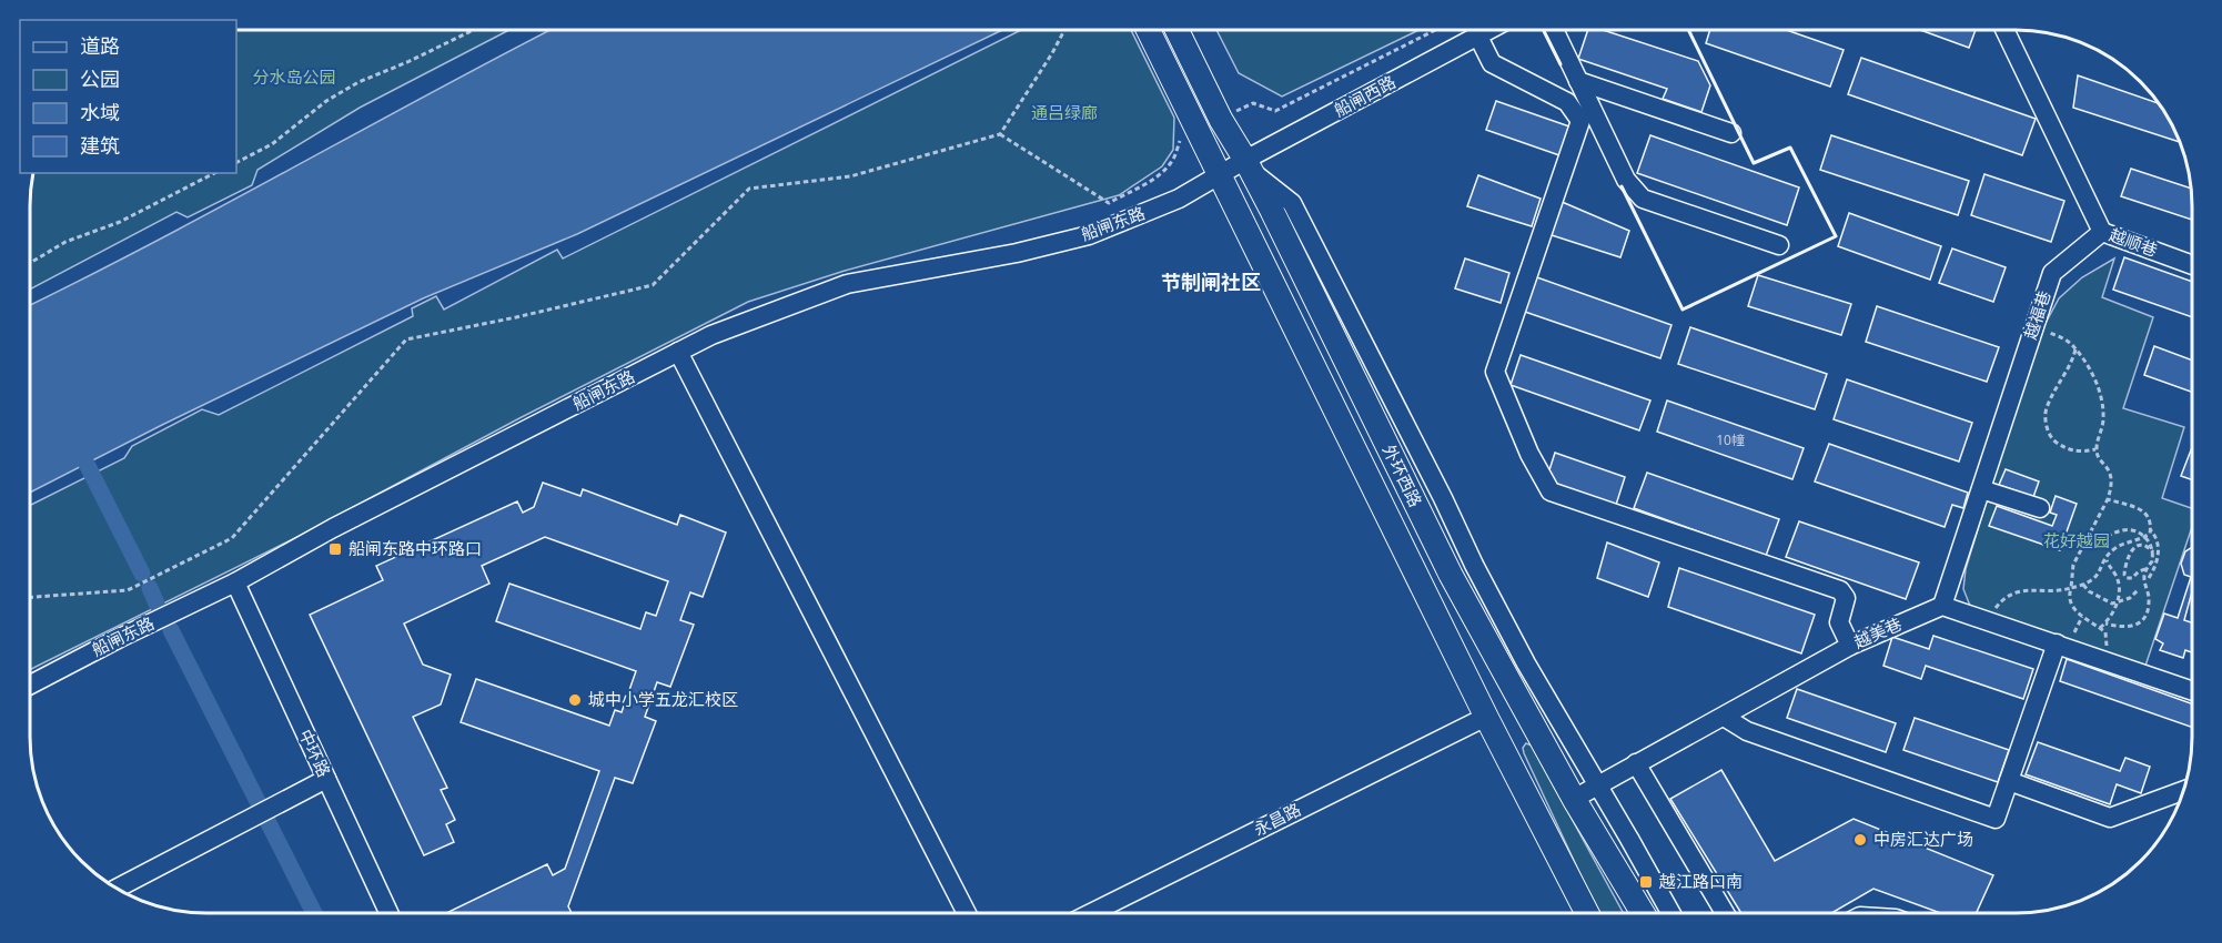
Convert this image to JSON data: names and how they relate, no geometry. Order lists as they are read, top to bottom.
{
  "streets": {
    "main road": ["外环西路"],
    "street": [
      "船闸西路",
      "船闸东路",
      "越顺巷",
      "越福巷",
      "越美巷",
      "中环路",
      "永昌路"
    ]
  },
  "crossings": [
    ["船闸西路", "船闸东路"],
    ["船闸西路", "外环西路"],
    ["船闸东路", "外环西路"],
    ["船闸东路", "中环路"],
    ["越顺巷", "越福巷"],
    ["越福巷", "越美巷"],
    ["外环西路", "越美巷"],
    ["外环西路", "永昌路"]
  ],
  "districts": ["节制闸社区"],
  "parks": ["分水岛公园", "通吕绿廊", "花好越园"],
  "places": {
    "transit": ["船闸东路中环路口", "越江路口南"],
    "other": ["城中小学五龙汇校区", "中房汇达广场"]
  },
  "house_numbers": ["10幢"],
  "legend": [
    "道路",
    "公园",
    "水域",
    "建筑"
  ]
}
